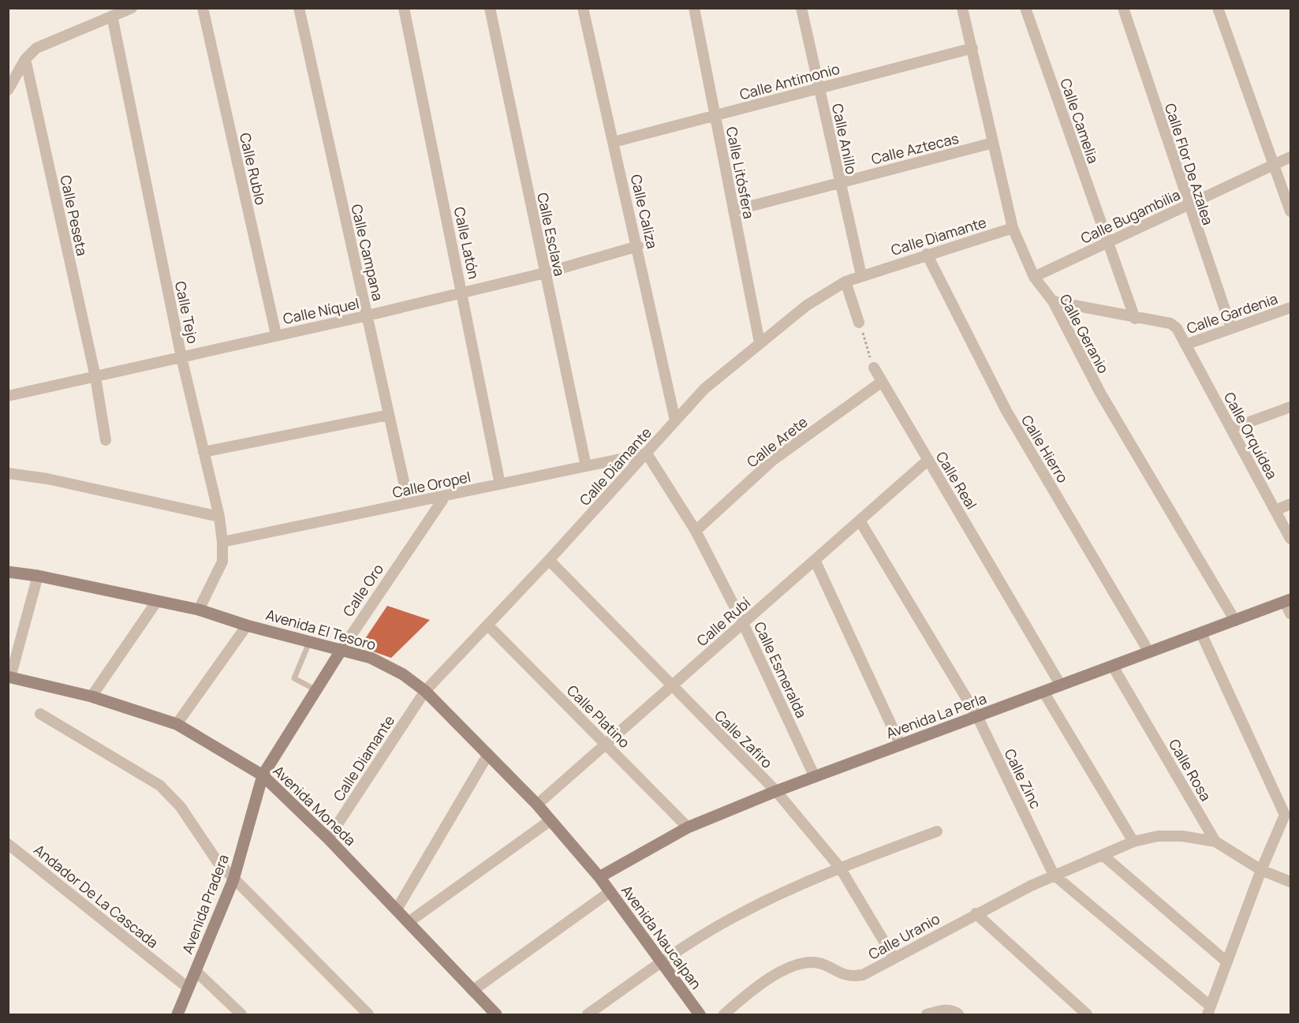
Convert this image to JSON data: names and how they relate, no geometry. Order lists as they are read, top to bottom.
{
  "streets": {
    "main road": [
      "Calle Oro",
      "Avenida El Tesoro",
      "Avenida La Perla",
      "Avenida Moneda",
      "Avenida Pradera",
      "Avenida Naucalpan"
    ],
    "street": [
      "Calle Antimonio",
      "Calle Camelia",
      "Calle Anillo",
      "Calle Aztecas",
      "Calle Flor De Azalea",
      "Calle Rublo",
      "Calle Litósfera",
      "Calle Caliza",
      "Calle Peseta",
      "Calle Bugambilia",
      "Calle Esclava",
      "Calle Diamante",
      "Calle Latón",
      "Calle Campana",
      "Calle Níquel",
      "Calle Tejo",
      "Calle Gardenia",
      "Calle Geranio",
      "Calle Orquídea",
      "Calle Arete",
      "Calle Hierro",
      "Calle Real",
      "Calle Oropel",
      "Calle Rubí",
      "Calle Esmeralda",
      "Calle Platino",
      "Calle Zafiro",
      "Calle Rosa",
      "Calle Zinc",
      "Andador De La Cascada",
      "Calle Uranio"
    ]
  },
  "crossings": [
    ["Calle Antimonio", "Calle Anillo"],
    ["Calle Antimonio", "Calle Litósfera"],
    ["Calle Antimonio", "Calle Caliza"],
    ["Calle Antimonio", "Calle Geranio"],
    ["Calle Camelia", "Calle Bugambilia"],
    ["Calle Anillo", "Calle Aztecas"],
    ["Calle Anillo", "Calle Diamante"],
    ["Calle Aztecas", "Calle Litósfera"],
    ["Calle Aztecas", "Calle Geranio"],
    ["Calle Flor De Azalea", "Calle Bugambilia"],
    ["Calle Flor De Azalea", "Calle Gardenia"],
    ["Calle Rublo", "Calle Níquel"],
    ["Calle Litósfera", "Calle Diamante"],
    ["Calle Caliza", "Calle Diamante"],
    ["Calle Caliza", "Calle Níquel"],
    ["Calle Peseta", "Calle Níquel"],
    ["Calle Bugambilia", "Calle Geranio"],
    ["Calle Esclava", "Calle Níquel"],
    ["Calle Esclava", "Calle Oropel"],
    ["Calle Diamante", "Calle Geranio"],
    ["Calle Diamante", "Calle Hierro"],
    ["Calle Diamante", "Calle Oropel"],
    ["Calle Diamante", "Avenida El Tesoro"],
    ["Calle Diamante", "Calle Esmeralda"],
    ["Calle Diamante", "Calle Platino"],
    ["Calle Diamante", "Calle Zafiro"],
    ["Calle Diamante", "Avenida Moneda"],
    ["Calle Latón", "Calle Níquel"],
    ["Calle Latón", "Calle Oropel"],
    ["Calle Campana", "Calle Níquel"],
    ["Calle Campana", "Calle Oropel"],
    ["Calle Níquel", "Calle Tejo"],
    ["Calle Tejo", "Calle Oropel"],
    ["Calle Tejo", "Avenida El Tesoro"],
    ["Calle Gardenia", "Calle Geranio"],
    ["Calle Gardenia", "Calle Orquídea"],
    ["Calle Geranio", "Avenida La Perla"],
    ["Calle Arete", "Calle Real"],
    ["Calle Arete", "Calle Esmeralda"],
    ["Calle Hierro", "Avenida La Perla"],
    ["Calle Real", "Calle Rubí"],
    ["Calle Real", "Avenida La Perla"],
    ["Calle Oropel", "Calle Oro"],
    ["Calle Oropel", "Calle Esmeralda"],
    ["Calle Oro", "Avenida El Tesoro"],
    ["Calle Oro", "Avenida Moneda"],
    ["Calle Oro", "Avenida Pradera"],
    ["Calle Rubí", "Avenida El Tesoro"],
    ["Calle Rubí", "Calle Esmeralda"],
    ["Calle Rubí", "Calle Platino"],
    ["Calle Rubí", "Calle Zafiro"],
    ["Calle Rubí", "Calle Zinc"],
    ["Avenida El Tesoro", "Avenida La Perla"],
    ["Avenida El Tesoro", "Avenida Naucalpan"],
    ["Calle Esmeralda", "Avenida La Perla"],
    ["Avenida La Perla", "Calle Platino"],
    ["Avenida La Perla", "Calle Zafiro"],
    ["Avenida La Perla", "Calle Rosa"],
    ["Avenida La Perla", "Calle Zinc"],
    ["Avenida La Perla", "Avenida Naucalpan"],
    ["Calle Zafiro", "Calle Uranio"],
    ["Calle Rosa", "Calle Uranio"],
    ["Calle Zinc", "Calle Uranio"],
    ["Avenida Moneda", "Avenida Pradera"],
    ["Andador De La Cascada", "Avenida Pradera"]
  ]
}
